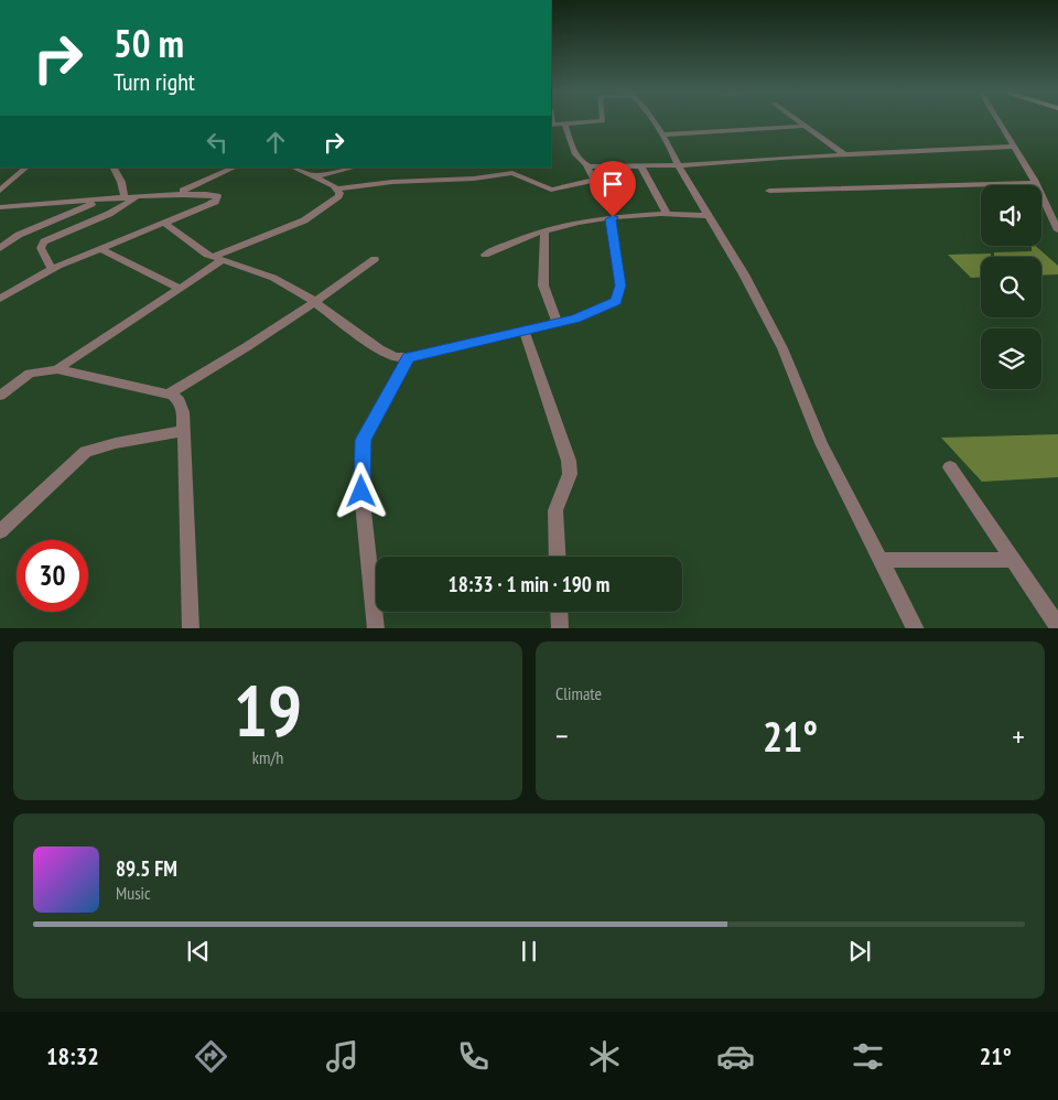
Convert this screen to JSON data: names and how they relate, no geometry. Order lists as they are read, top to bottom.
{
  "page": {
    "turn": ["50 m", "Turn right"],
    "limit": "30",
    "trip": "18:33 · 1 min · 190 m",
    "tile": [
      ["19", "km/h"],
      "Climate"
    ],
    "heat": ["−", "21°", "+"],
    "song": ["89.5 FM", "Music"],
    "tabs": ["18:32", "21°"]
  }
}
